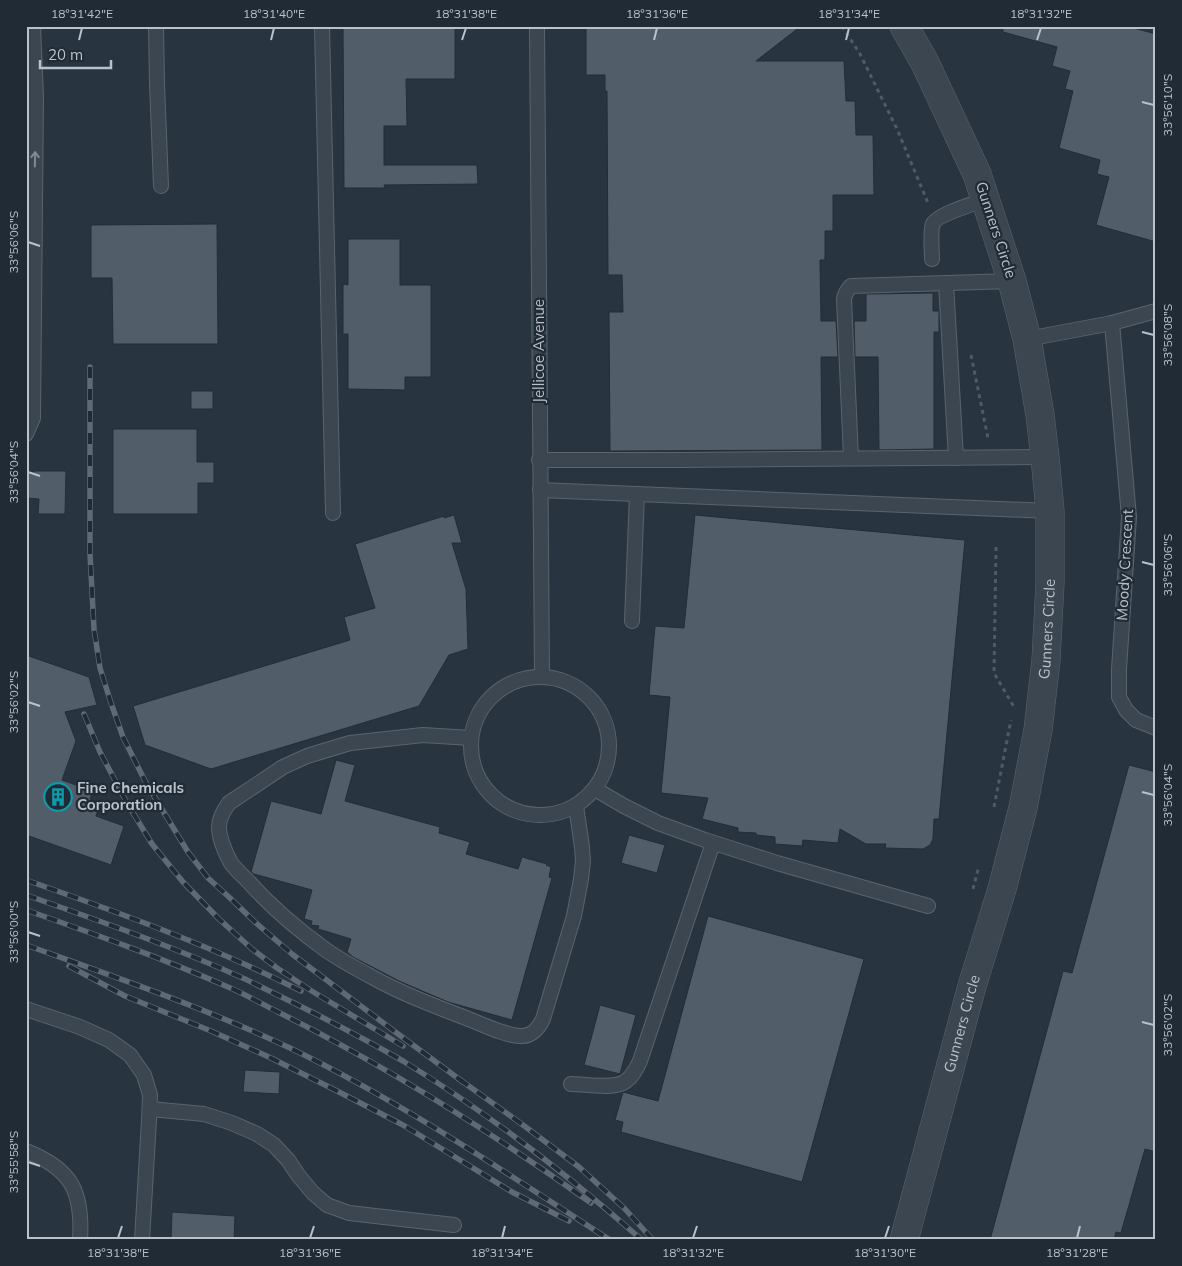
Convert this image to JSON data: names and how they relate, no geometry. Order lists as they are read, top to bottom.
{
  "streets": {
    "street": ["Gunners Circle"],
    "lane": ["Jellicoe Avenue", "Moody Crescent"]
  },
  "places": {
    "building": ["Fine Chemicals Corporation"]
  },
  "scale_bar": "20 m",
  "coordinates": [
    "18°31'42\"E",
    "18°31'40\"E",
    "18°31'38\"E",
    "18°31'36\"E",
    "18°31'34\"E",
    "18°31'32\"E",
    "33°56'10\"S",
    "33°56'06\"S",
    "33°56'08\"S",
    "33°56'04\"S",
    "33°56'02\"S",
    "33°56'00\"S",
    "33°55'58\"S",
    "18°31'30\"E",
    "18°31'28\"E"
  ]
}
